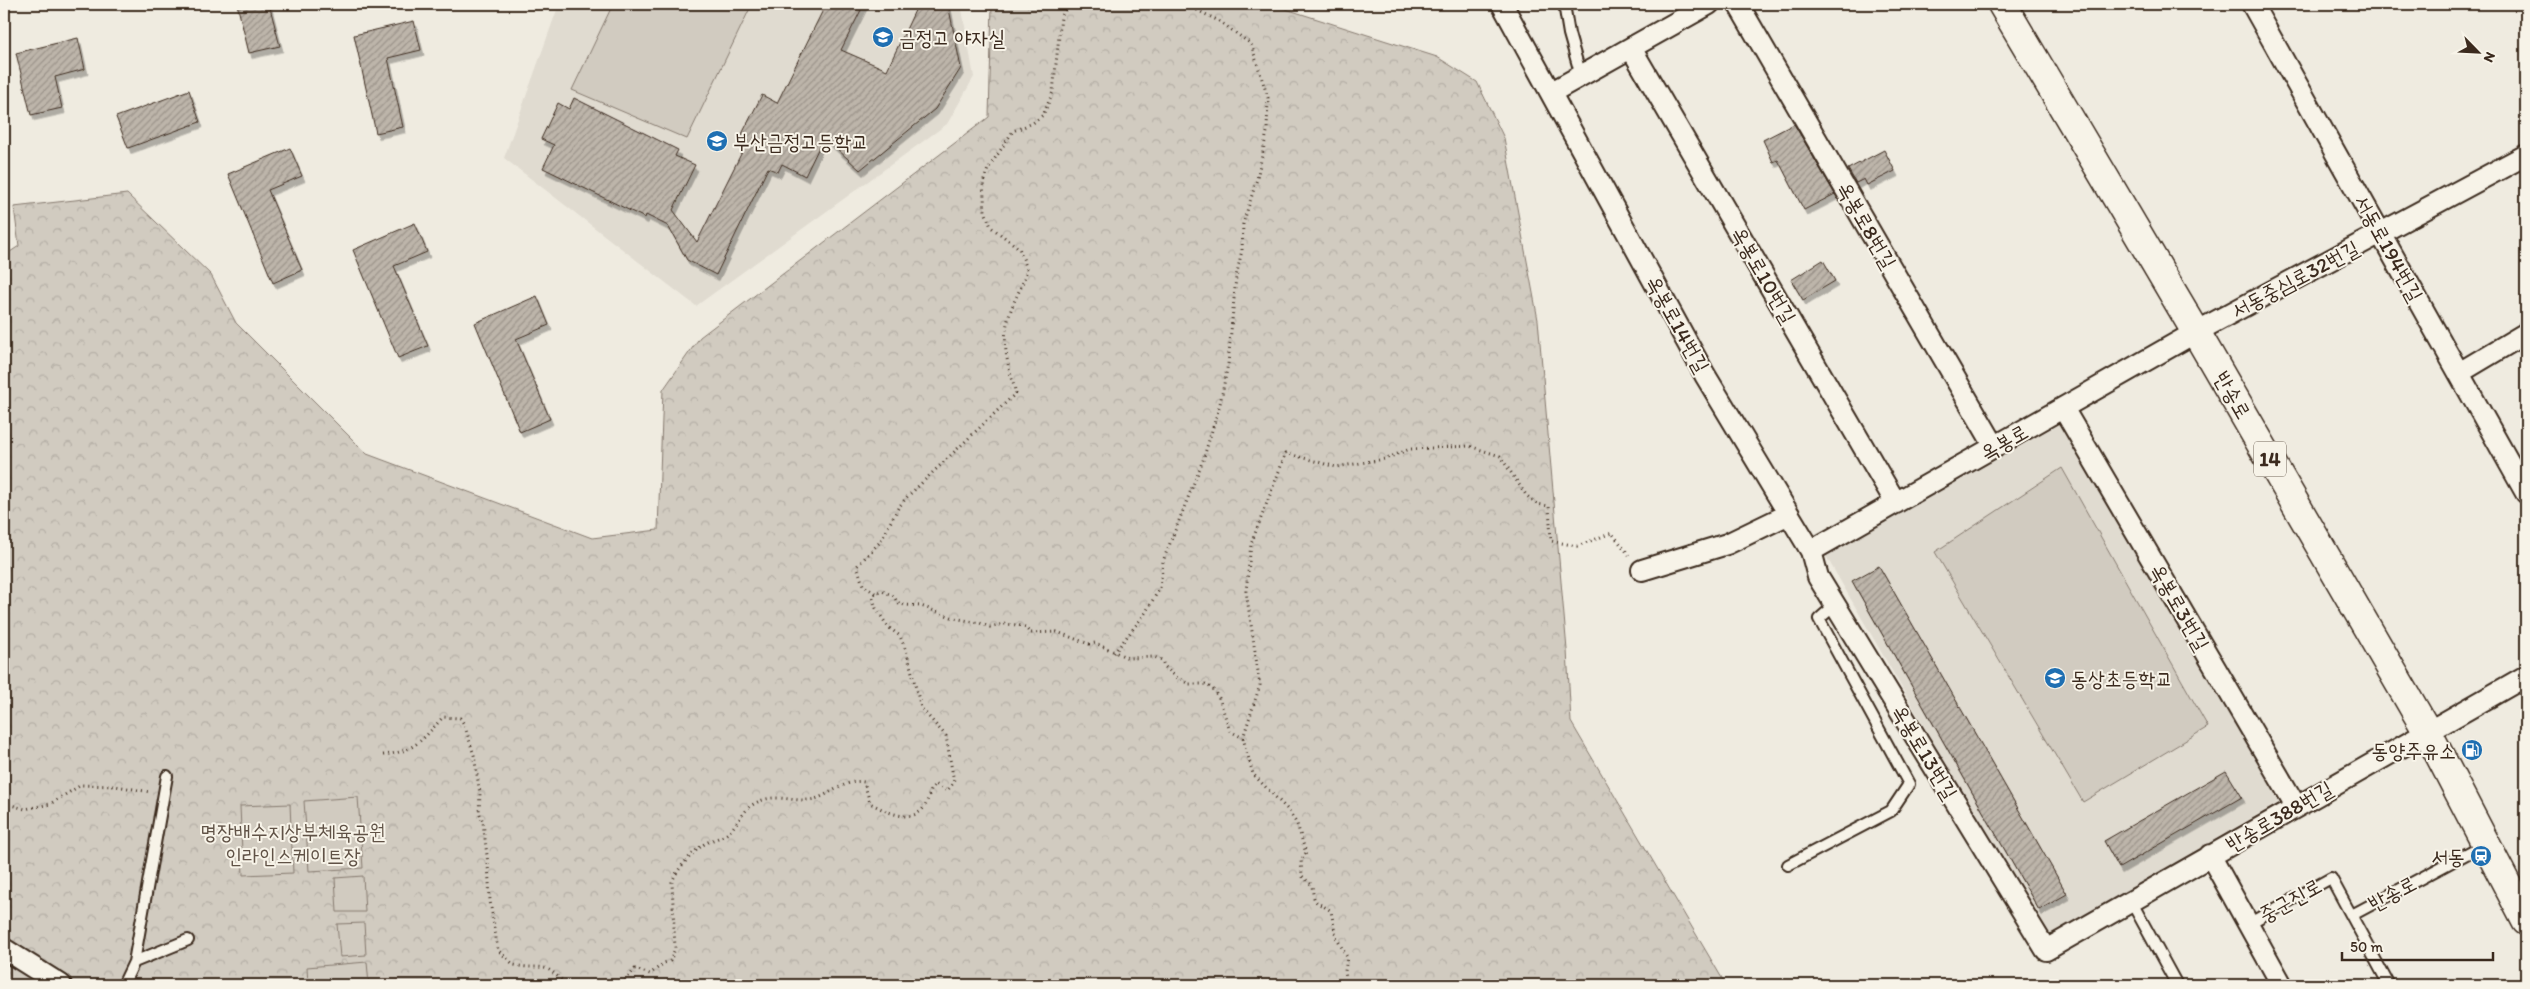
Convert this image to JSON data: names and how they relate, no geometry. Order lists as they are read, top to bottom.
{
  "streets": {
    "main road": ["반송로", "14"],
    "street": [
      "옥봉로8번길",
      "서동로194번길",
      "옥봉로10번길",
      "서동중심로32번길",
      "옥봉로14번길",
      "옥봉로",
      "옥봉로3번길",
      "옥봉로13번길",
      "반송로388번길",
      "중군진로"
    ]
  },
  "crossings": [
    ["옥봉로8번길", "옥봉로"],
    ["서동로194번길", "서동중심로32번길"],
    ["옥봉로10번길", "옥봉로"],
    ["서동중심로32번길", "반송로"],
    ["서동중심로32번길", "옥봉로"],
    ["옥봉로14번길", "옥봉로"],
    ["옥봉로14번길", "옥봉로13번길"],
    ["반송로", "옥봉로"],
    ["반송로", "반송로388번길"],
    ["반송로", "중군진로"],
    ["옥봉로", "옥봉로3번길"],
    ["옥봉로", "옥봉로13번길"],
    ["옥봉로3번길", "반송로388번길"],
    ["옥봉로13번길", "반송로388번길"],
    ["반송로388번길", "중군진로"]
  ],
  "parks": ["명장배수지상부체육공원 인라인스케이트장"],
  "places": {
    "school or university": ["금정고 야자실", "부산금정고등학교", "동상초등학교"],
    "fuel station": ["동양주유소"],
    "station": ["서동"]
  },
  "scale_bar": "50 m",
  "north": "bottom right"
}
